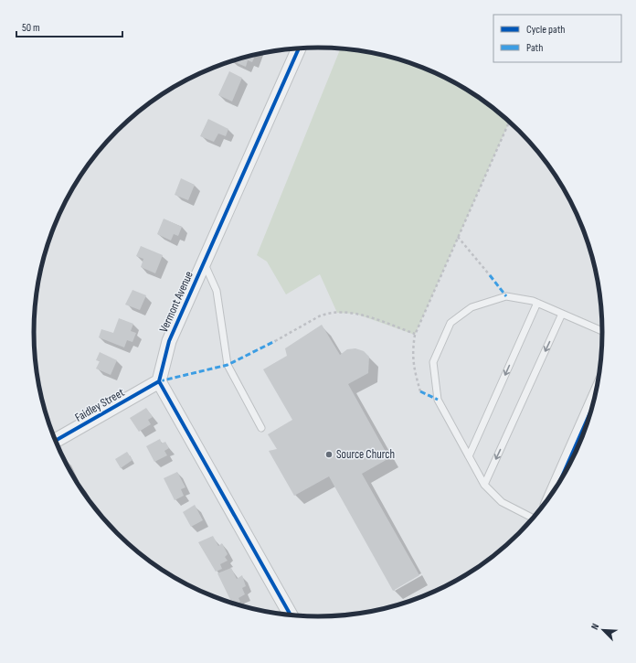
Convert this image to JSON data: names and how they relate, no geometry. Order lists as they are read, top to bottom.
{
  "streets": {
    "street": ["Vermont Avenue", "Faidley Street"]
  },
  "crossings": [
    ["Vermont Avenue", "Faidley Street"]
  ],
  "places": ["Source Church"],
  "legend": ["Cycle path", "Path"],
  "scale_bar": "50 m",
  "north": "top left"
}
